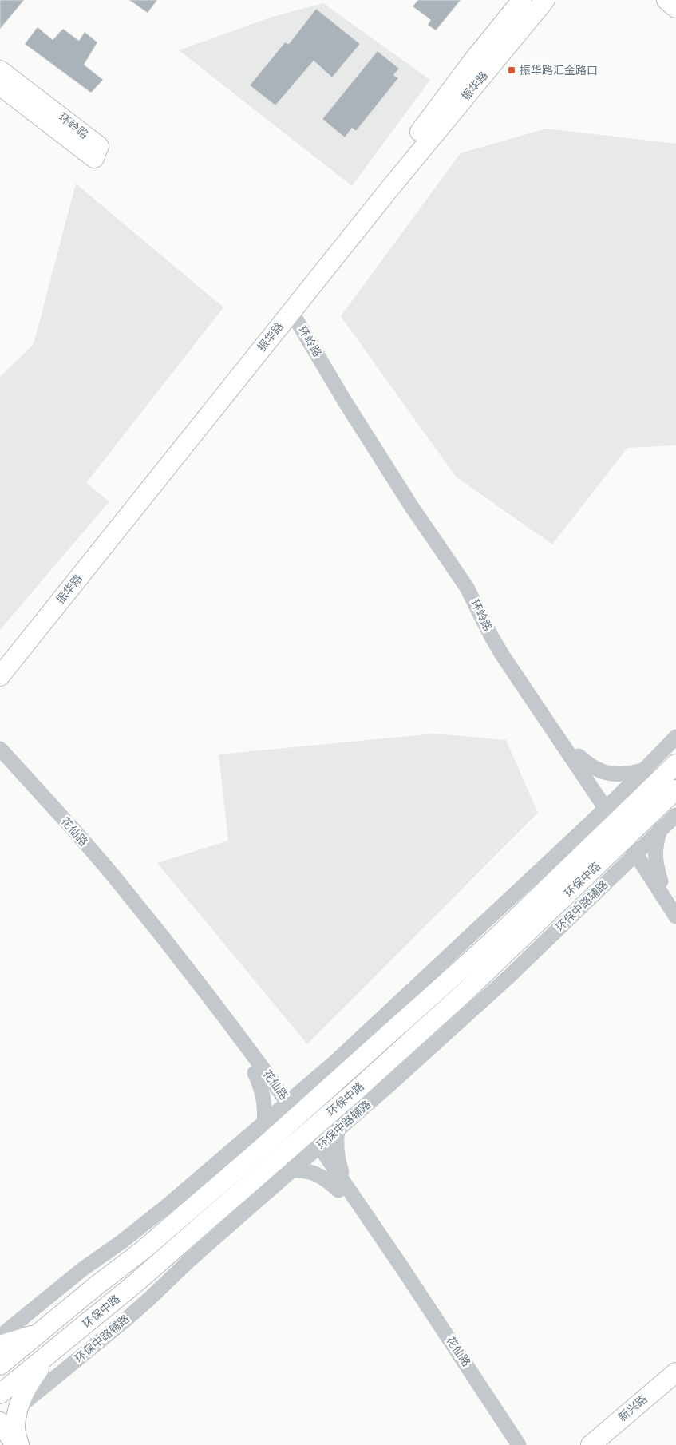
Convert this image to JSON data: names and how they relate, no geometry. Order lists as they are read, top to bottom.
{
  "streets": {
    "main road": [
      "振华路",
      "环岭路",
      "环保中路",
      "新兴路"
    ],
    "street": ["花仙路", "环保中路辅路"]
  },
  "crossings": [
    ["振华路", "环岭路"],
    ["环岭路", "环保中路"],
    ["环岭路", "环保中路辅路"],
    ["花仙路", "环保中路"],
    ["花仙路", "环保中路辅路"],
    ["环保中路", "环保中路辅路"]
  ],
  "places": {
    "transit": ["振华路汇金路口"]
  }
}
